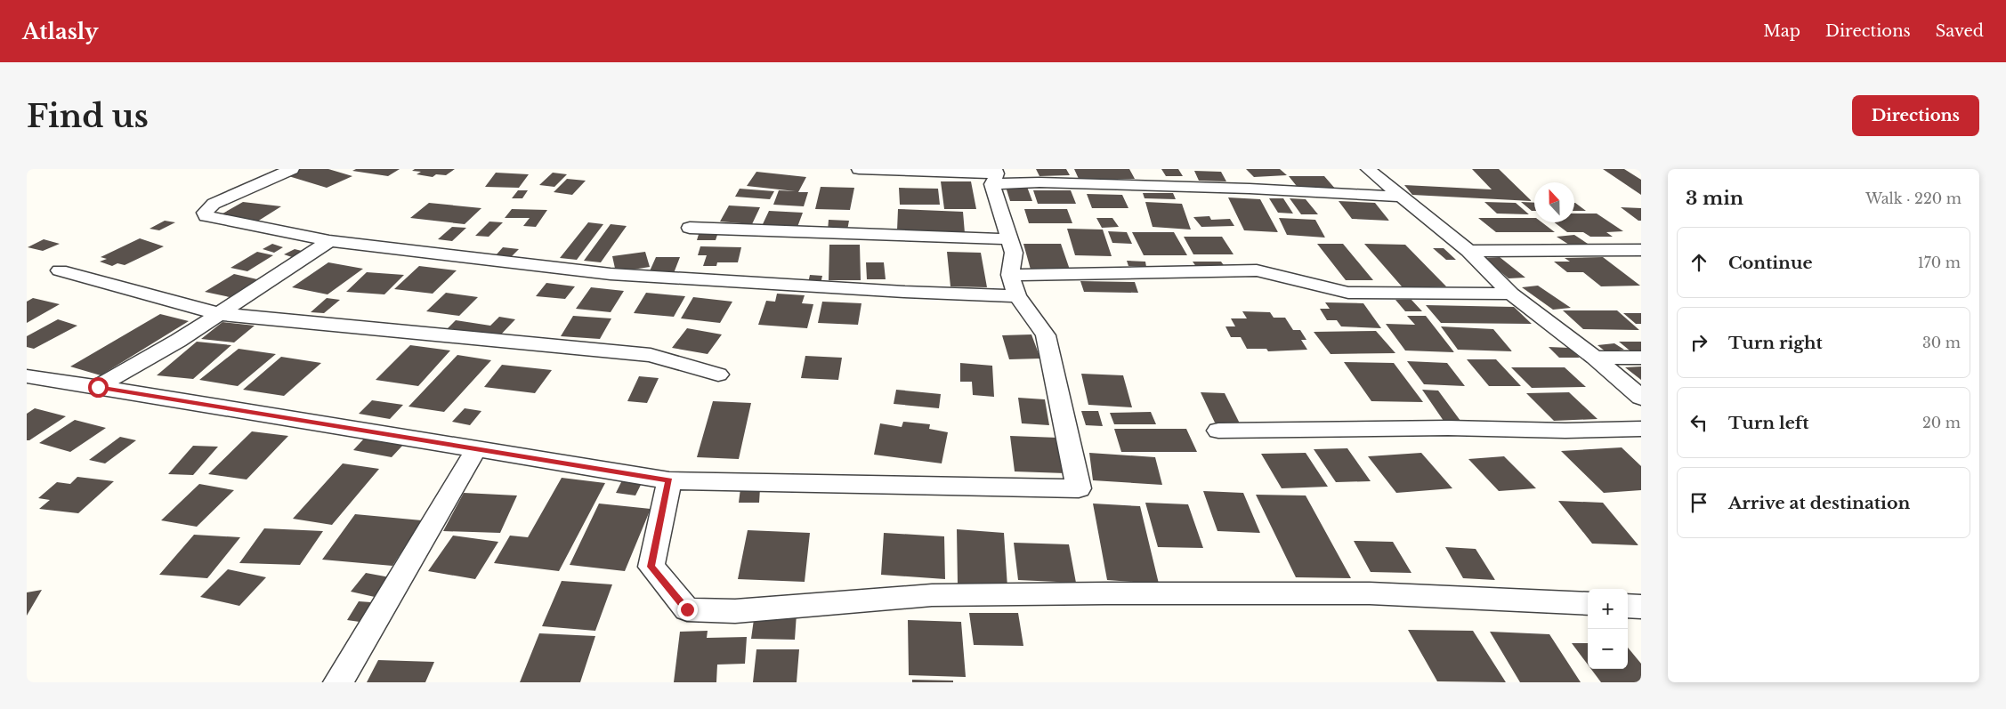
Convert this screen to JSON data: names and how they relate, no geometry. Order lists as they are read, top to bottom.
{
  "north": "top",
  "page": {
    "header": "Atlasly",
    "nav": ["Map", "Directions", "Saved"],
    "buttons": "Directions",
    "title": "Find us",
    "heading": ["3 min", "Walk · 220 m"],
    "list": [
      ["Continue", "170 m"],
      ["Turn right", "30 m"],
      ["Turn left", "20 m"],
      "Arrive at destination"
    ],
    "map_buttons": ["+", "−"]
  }
}
